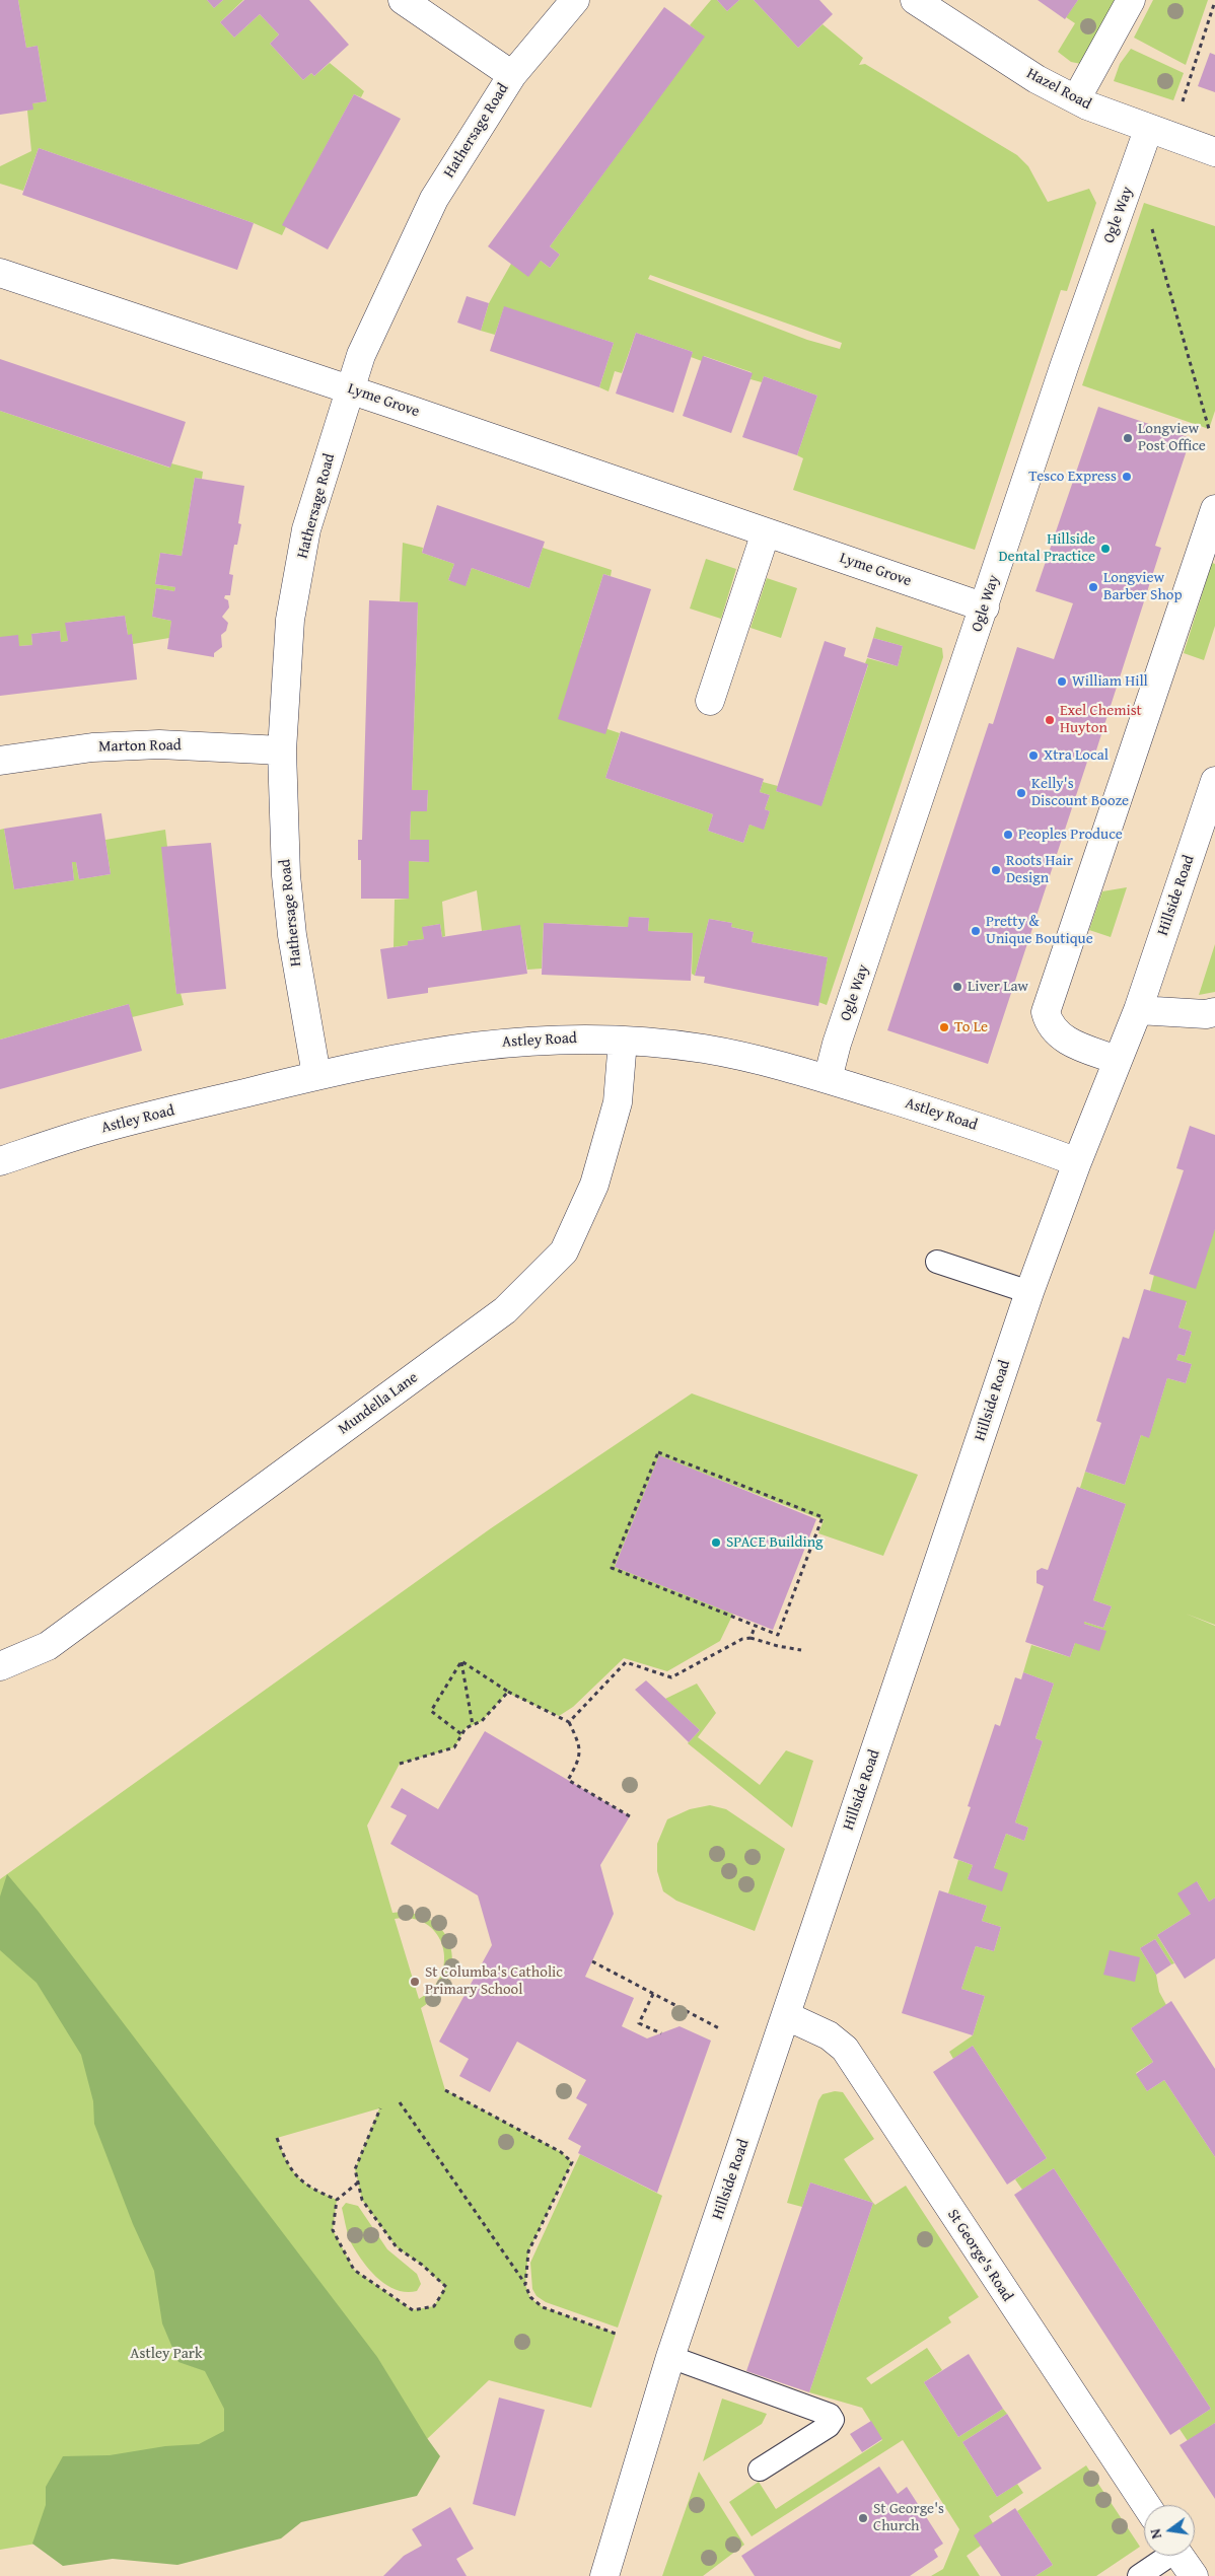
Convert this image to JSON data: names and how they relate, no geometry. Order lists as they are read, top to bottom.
{
  "streets": {
    "street": [
      "Hazel Road",
      "Hathersage Road",
      "Ogle Way",
      "Lyme Grove",
      "Marton Road",
      "Hillside Road",
      "Astley Road",
      "Mundella Lane",
      "St George's Road"
    ]
  },
  "crossings": [
    ["Hazel Road", "Ogle Way"],
    ["Hathersage Road", "Lyme Grove"],
    ["Hathersage Road", "Marton Road"],
    ["Hathersage Road", "Astley Road"],
    ["Ogle Way", "Lyme Grove"],
    ["Ogle Way", "Astley Road"],
    ["Hillside Road", "Astley Road"],
    ["Hillside Road", "St George's Road"],
    ["Astley Road", "Mundella Lane"]
  ],
  "parks": ["Astley Park"],
  "places": [
    "Longview Post Office",
    "Tesco Express",
    "Hillside Dental Practice",
    "Longview Barber Shop",
    "William Hill",
    "Exel Chemist Huyton",
    "Xtra Local",
    "Kelly's Discount Booze",
    "Peoples Produce",
    "Roots Hair Design",
    "Pretty & Unique Boutique",
    "Liver Law",
    "To Le",
    "SPACE Building",
    "St Columba's Catholic Primary School",
    "St George's Church"
  ],
  "north": "left"
}
